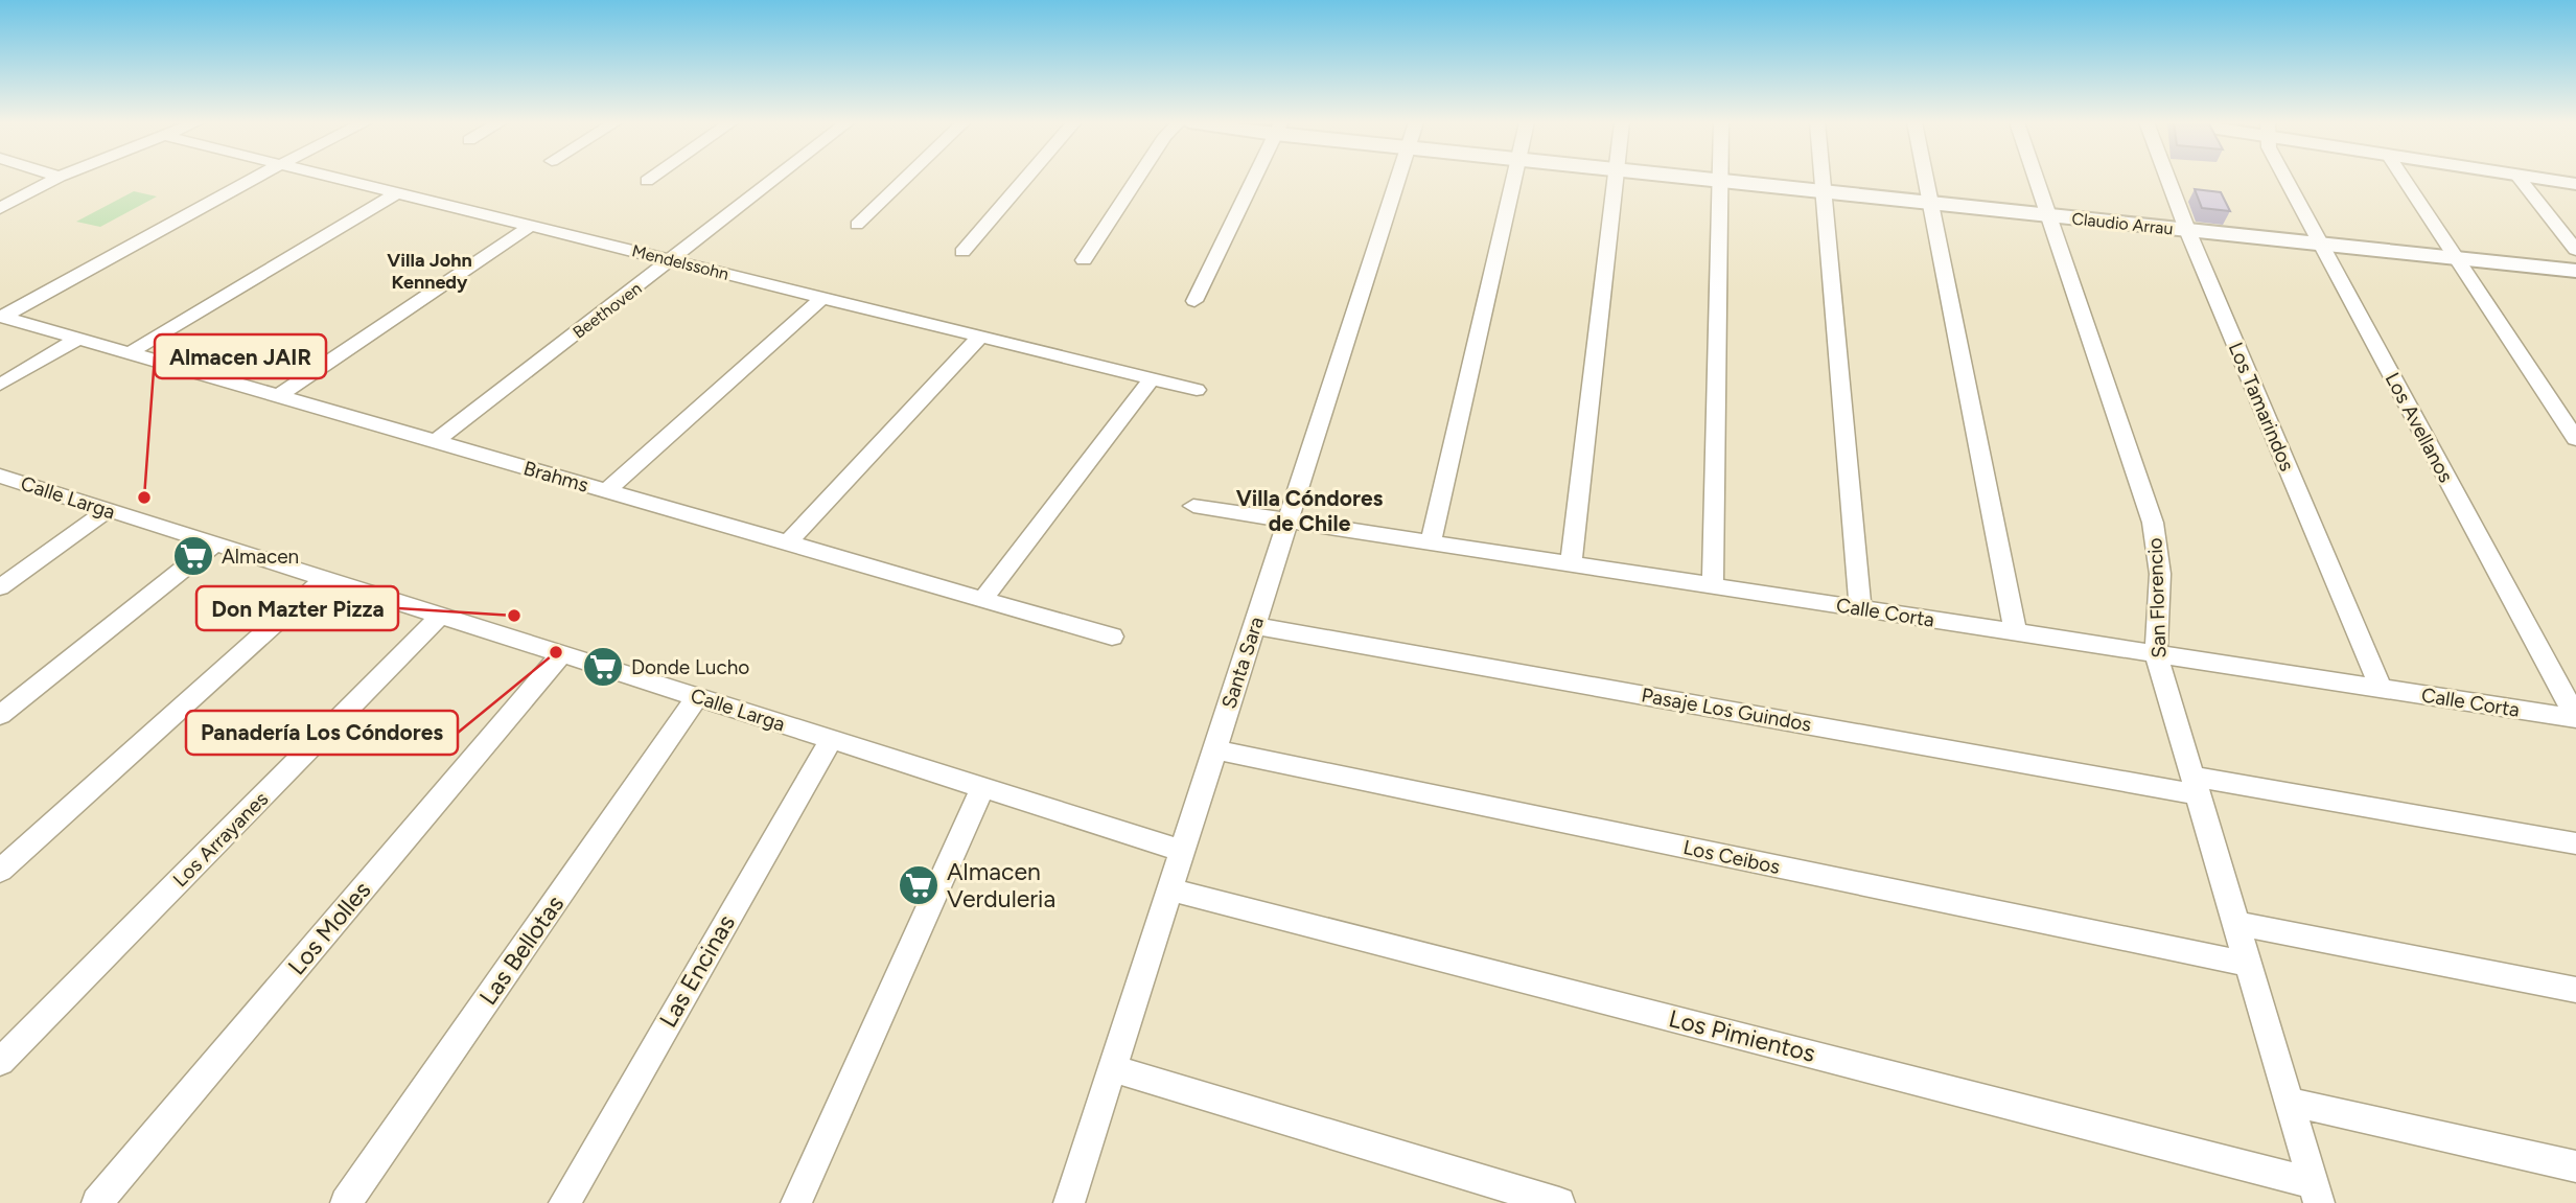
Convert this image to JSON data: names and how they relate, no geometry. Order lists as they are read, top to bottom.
{
  "streets": {
    "street": [
      "Claudio Arrau",
      "Mendelssohn",
      "Beethoven",
      "Los Tamarindos",
      "Los Avellanos",
      "Brahms",
      "Calle Larga",
      "San Florencio",
      "Calle Corta",
      "Santa Sara",
      "Pasaje Los Guindos",
      "Los Arrayanes",
      "Los Ceibos",
      "Los Molles",
      "Las Bellotas",
      "Las Encinas",
      "Los Pimientos"
    ]
  },
  "crossings": [
    ["Claudio Arrau", "Los Tamarindos"],
    ["Claudio Arrau", "Los Avellanos"],
    ["Claudio Arrau", "San Florencio"],
    ["Mendelssohn", "Beethoven"],
    ["Beethoven", "Brahms"],
    ["Los Tamarindos", "Calle Corta"],
    ["Los Avellanos", "Calle Corta"],
    ["Calle Larga", "Santa Sara"],
    ["Calle Larga", "Los Arrayanes"],
    ["Calle Larga", "Los Molles"],
    ["Calle Larga", "Las Bellotas"],
    ["Calle Larga", "Las Encinas"],
    ["San Florencio", "Calle Corta"],
    ["San Florencio", "Pasaje Los Guindos"],
    ["San Florencio", "Los Ceibos"],
    ["San Florencio", "Los Pimientos"],
    ["Calle Corta", "Santa Sara"],
    ["Santa Sara", "Pasaje Los Guindos"],
    ["Santa Sara", "Los Ceibos"],
    ["Santa Sara", "Los Pimientos"]
  ],
  "districts": ["Villa John Kennedy", "Villa Cóndores de Chile"],
  "places": {
    "other": ["Almacen JAIR", "Don Mazter Pizza", "Panadería Los Cóndores"],
    "supermarket": ["Almacen", "Donde Lucho", "Almacen Verduleria"]
  }
}
